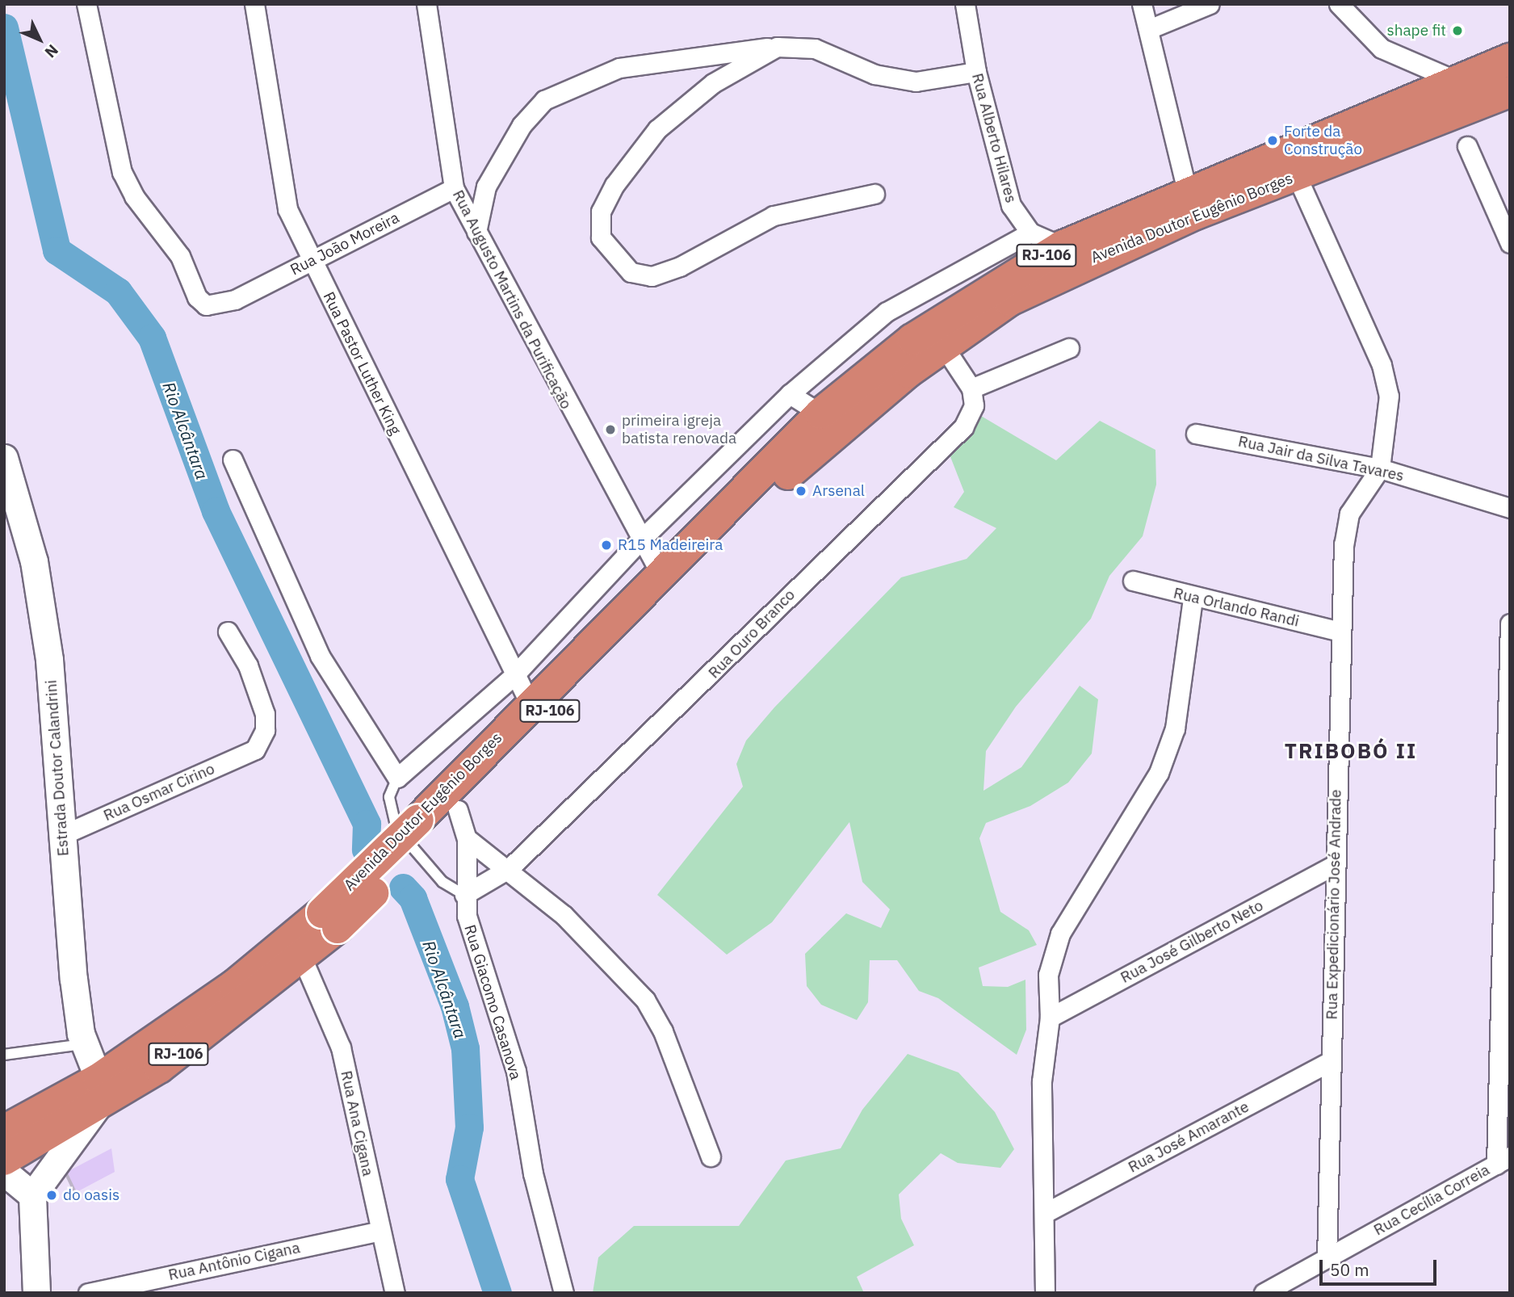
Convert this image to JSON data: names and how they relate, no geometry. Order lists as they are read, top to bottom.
{
  "streets": {
    "highway": ["Avenida Doutor Eugênio Borges", "RJ-106"],
    "street": [
      "Rua Alberto Hilares",
      "Rua João Moreira",
      "Rua Augusto Martins da Purificação",
      "Rua Pastor Luther King",
      "Rua Jair da Silva Tavares",
      "Rua Orlando Randi",
      "Rua Ouro Branco",
      "Estrada Doutor Calandrini",
      "Rua Osmar Cirino",
      "Rua Expedicionário José Andrade",
      "Rua José Gilberto Neto",
      "Rua Giacomo Casanova",
      "Rua Ana Cigana",
      "Rua José Amarante",
      "Rua Cecília Correia",
      "Rua Antônio Cigana"
    ]
  },
  "crossings": [
    ["Avenida Doutor Eugênio Borges", "Rua Augusto Martins da Purificação"],
    ["Avenida Doutor Eugênio Borges", "Rua Pastor Luther King"],
    ["Avenida Doutor Eugênio Borges", "Estrada Doutor Calandrini"],
    ["Avenida Doutor Eugênio Borges", "Rua Expedicionário José Andrade"],
    ["Avenida Doutor Eugênio Borges", "Rua Giacomo Casanova"],
    ["Avenida Doutor Eugênio Borges", "Rua Ana Cigana"],
    ["Rua João Moreira", "Rua Augusto Martins da Purificação"],
    ["Rua João Moreira", "Rua Pastor Luther King"],
    ["Rua Jair da Silva Tavares", "Rua Expedicionário José Andrade"],
    ["Rua Orlando Randi", "Rua Expedicionário José Andrade"],
    ["Rua Ouro Branco", "Rua Giacomo Casanova"],
    ["Estrada Doutor Calandrini", "Rua Osmar Cirino"],
    ["Rua Expedicionário José Andrade", "Rua José Gilberto Neto"],
    ["Rua Expedicionário José Andrade", "Rua José Amarante"],
    ["Rua Expedicionário José Andrade", "Rua Cecília Correia"],
    ["Rua Ana Cigana", "Rua Antônio Cigana"]
  ],
  "districts": ["TRIBOBÓ II"],
  "water": ["Rio Alcântara"],
  "places": [
    "shape fit",
    "Forte da Construção",
    "primeira igreja batista renovada",
    "Arsenal",
    "R15 Madeireira",
    "do oasis"
  ],
  "scale_bar": "50 m",
  "north": "bottom right"
}
